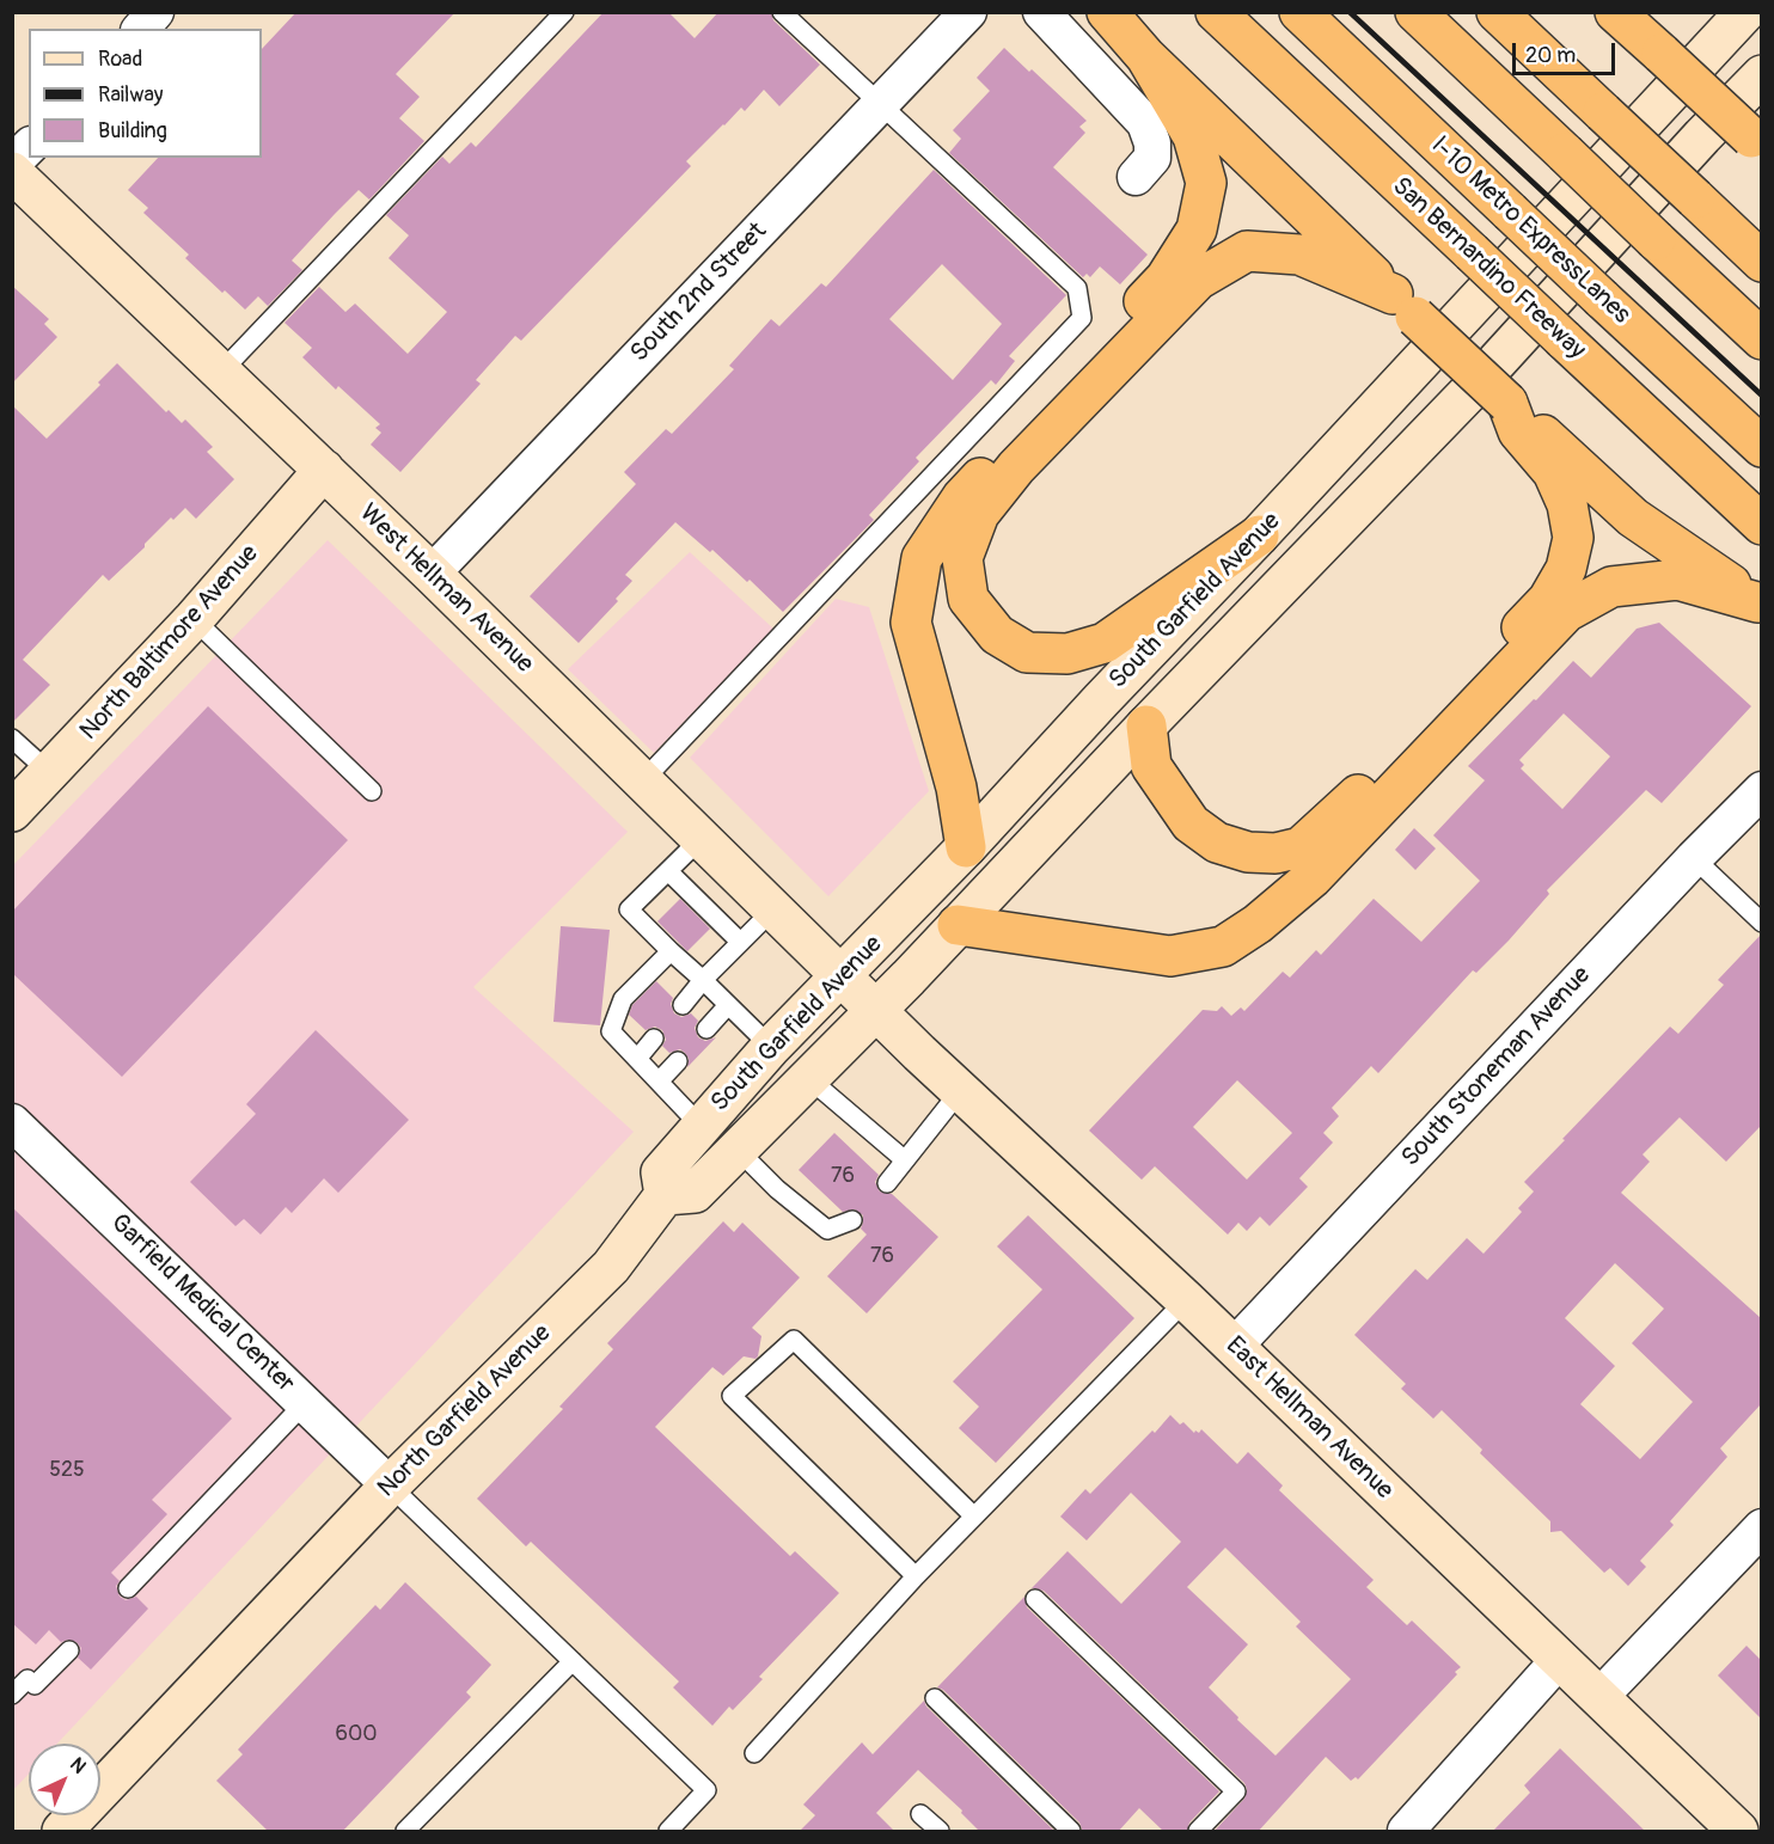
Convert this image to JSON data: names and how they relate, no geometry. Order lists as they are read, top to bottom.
{
  "streets": {
    "highway": ["I-10 Metro ExpressLanes", "San Bernardino Freeway"],
    "main road": [
      "West Hellman Avenue",
      "South Garfield Avenue",
      "North Baltimore Avenue",
      "North Garfield Avenue",
      "East Hellman Avenue"
    ],
    "street": ["South 2nd Street", "South Stoneman Avenue", "Garfield Medical Center"]
  },
  "crossings": [
    ["South 2nd Street", "West Hellman Avenue"],
    ["West Hellman Avenue", "South Garfield Avenue"],
    ["West Hellman Avenue", "North Baltimore Avenue"],
    ["West Hellman Avenue", "East Hellman Avenue"],
    ["South Garfield Avenue", "North Garfield Avenue"],
    ["South Garfield Avenue", "East Hellman Avenue"],
    ["South Stoneman Avenue", "East Hellman Avenue"],
    ["Garfield Medical Center", "North Garfield Avenue"]
  ],
  "house_numbers": [
    "76",
    "76",
    "525",
    "600"
  ],
  "legend": ["Road", "Railway", "Building"],
  "scale_bar": "20 m",
  "north": "top right"
}
